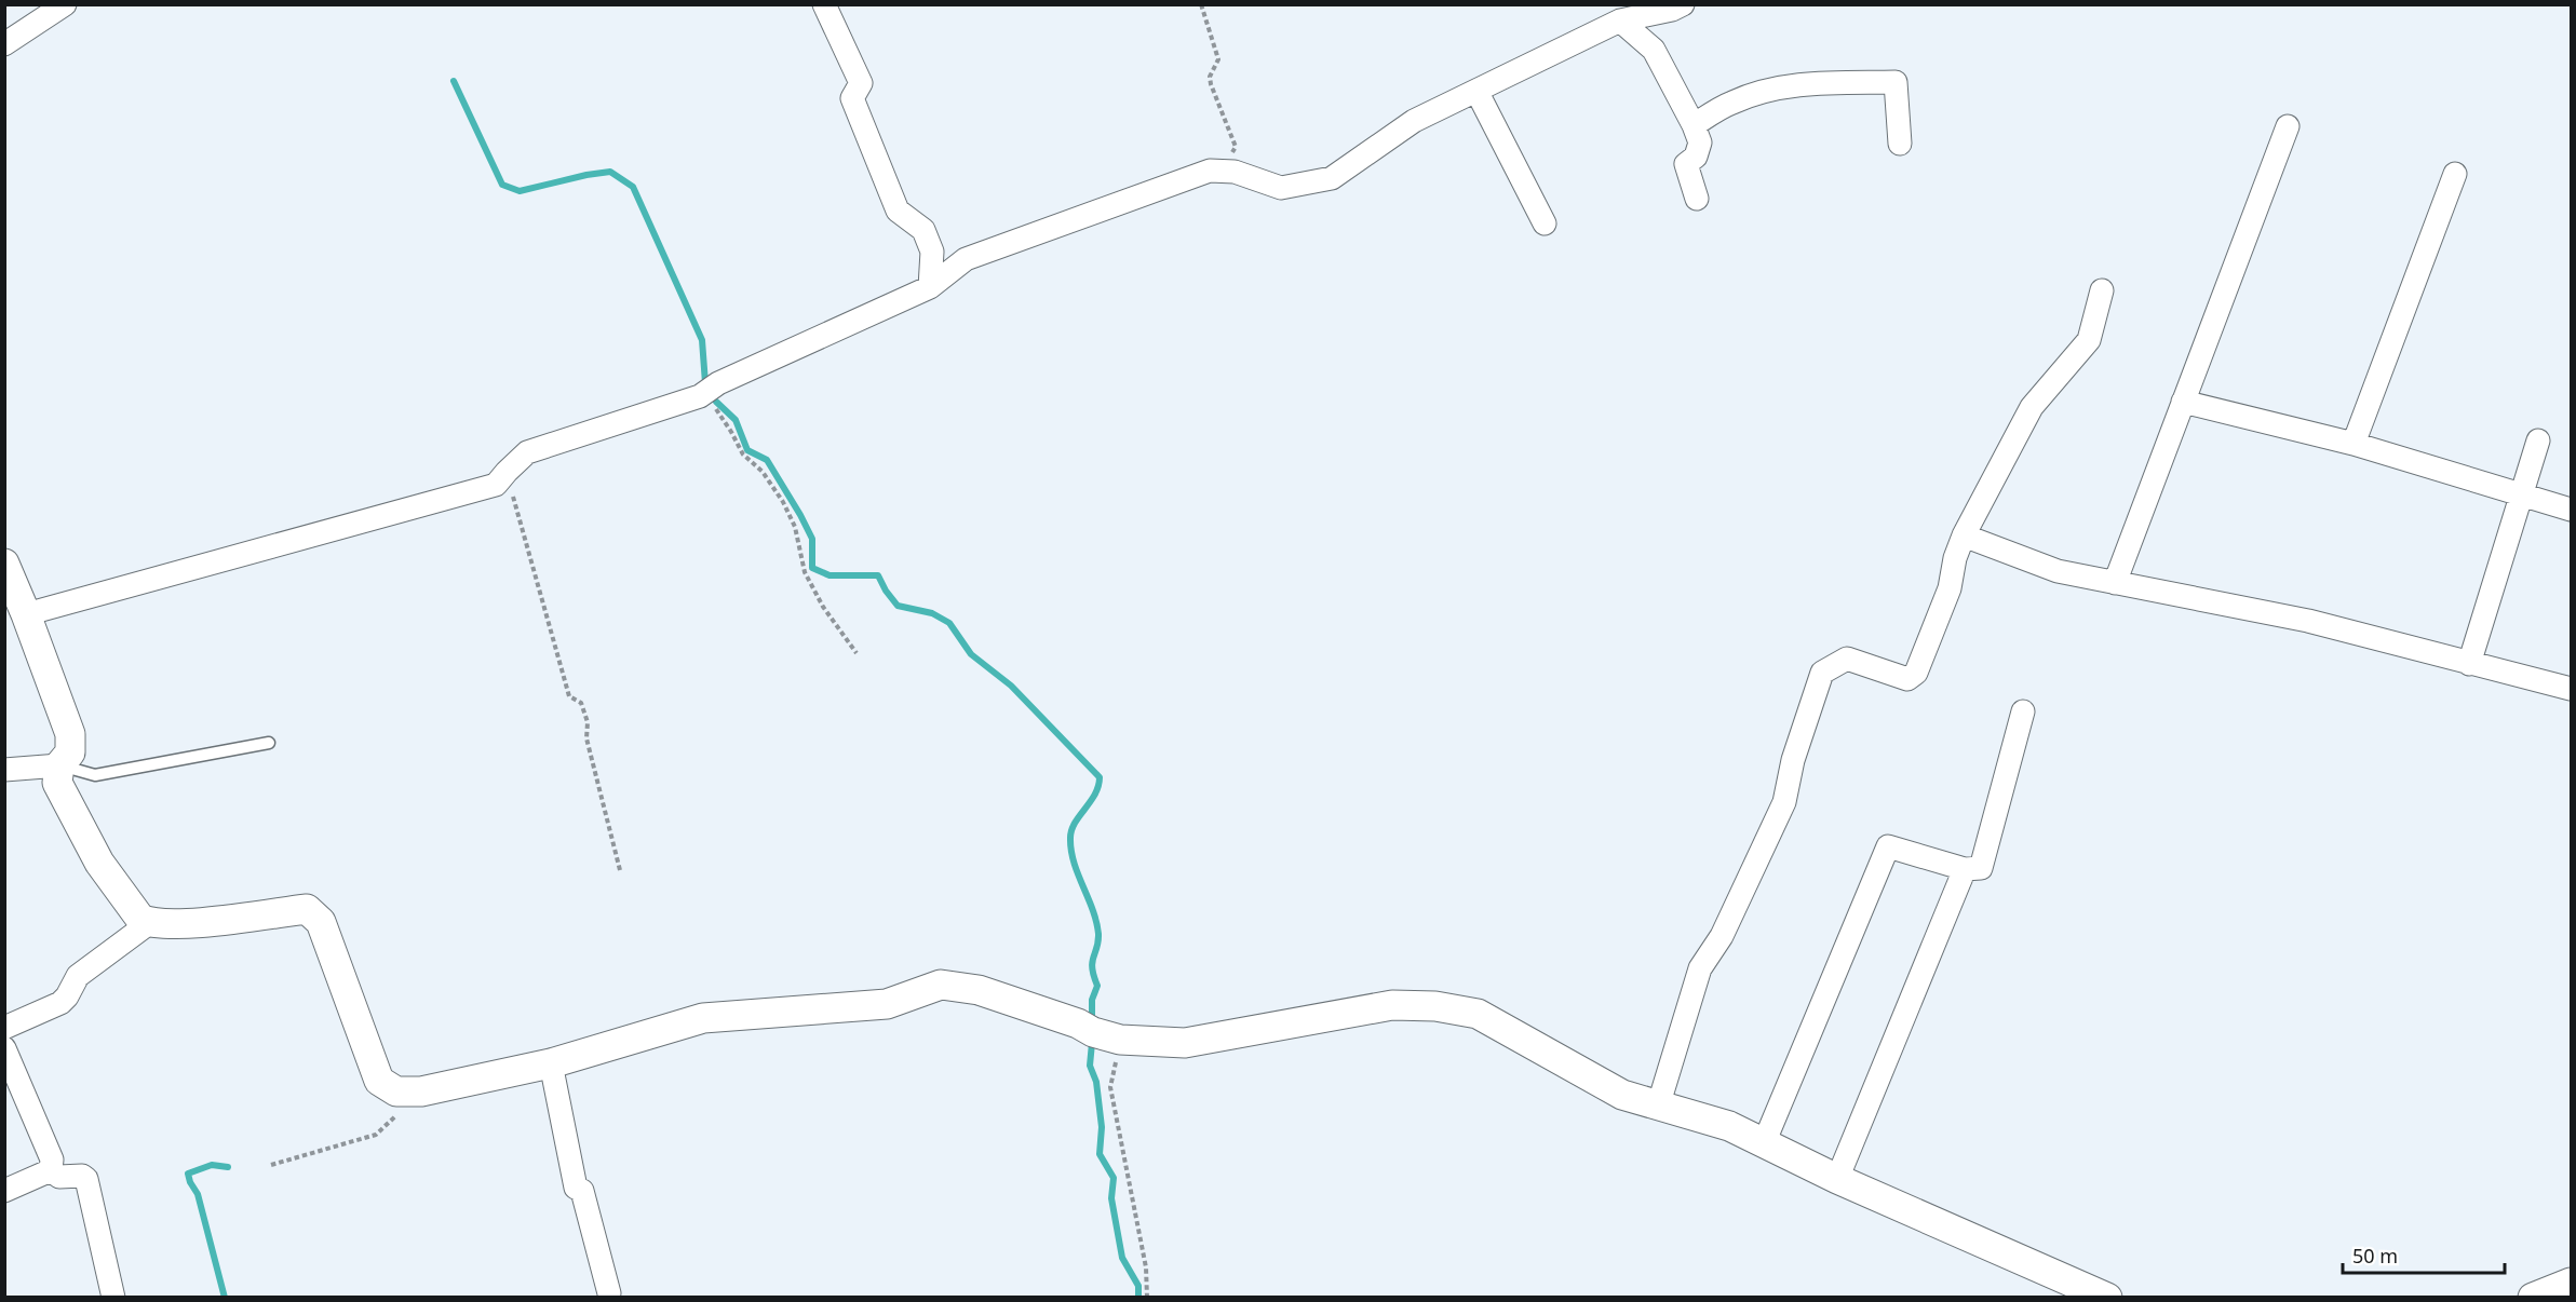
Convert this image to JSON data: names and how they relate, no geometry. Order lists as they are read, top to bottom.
{
  "scale_bar": "50 m"
}
